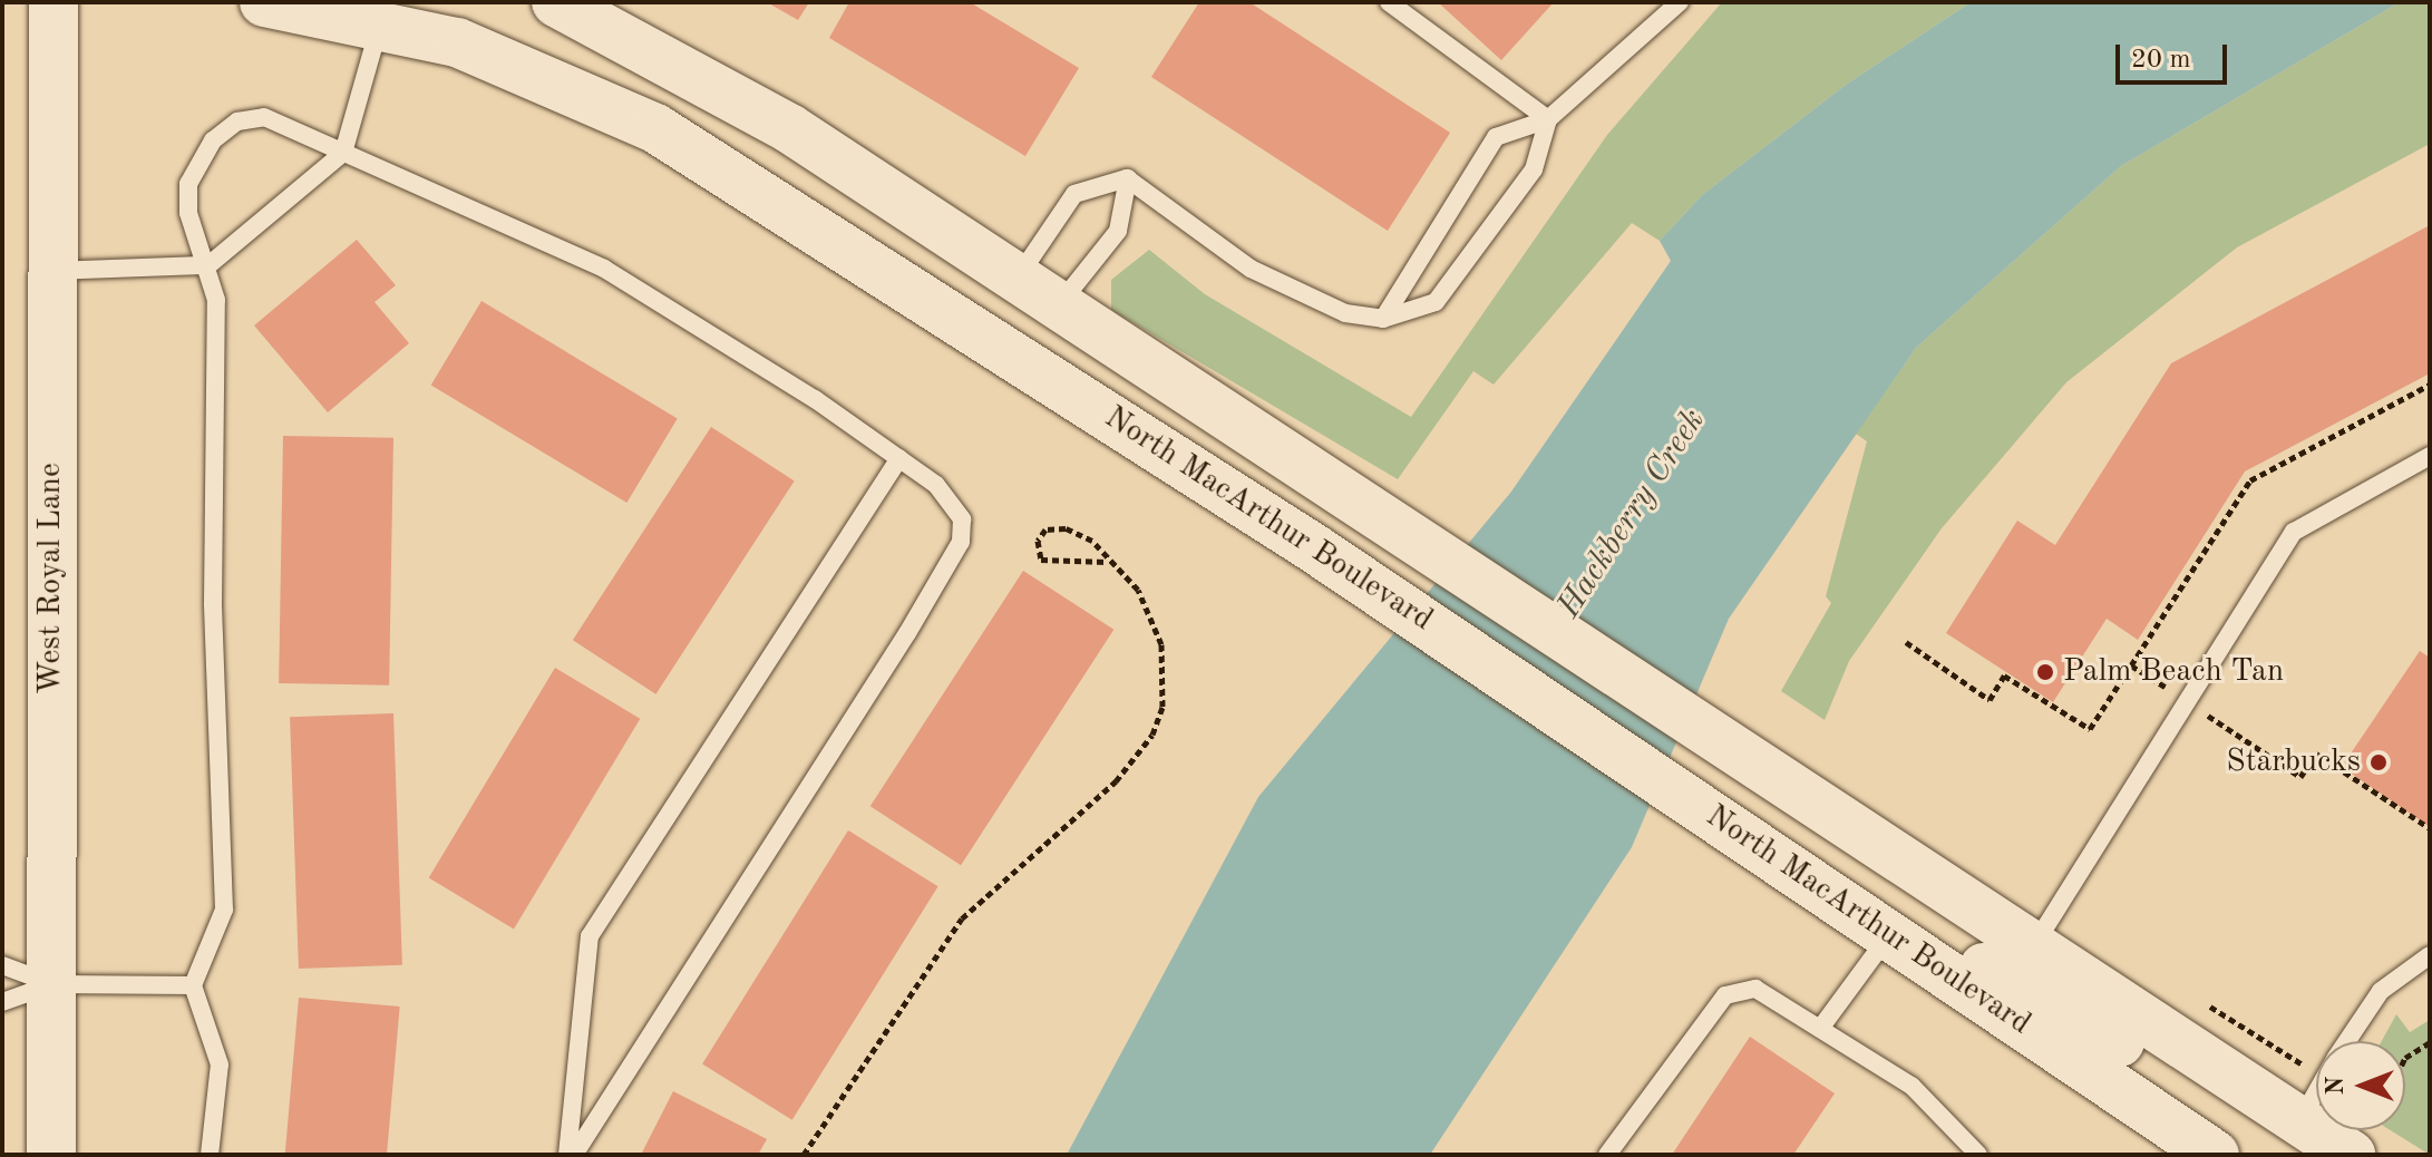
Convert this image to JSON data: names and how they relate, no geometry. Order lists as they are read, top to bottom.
{
  "streets": {
    "main road": ["North MacArthur Boulevard", "West Royal Lane"]
  },
  "water": ["Hackberry Creek"],
  "places": ["Palm Beach Tan", "Starbucks"],
  "scale_bar": "20 m",
  "north": "left"
}
